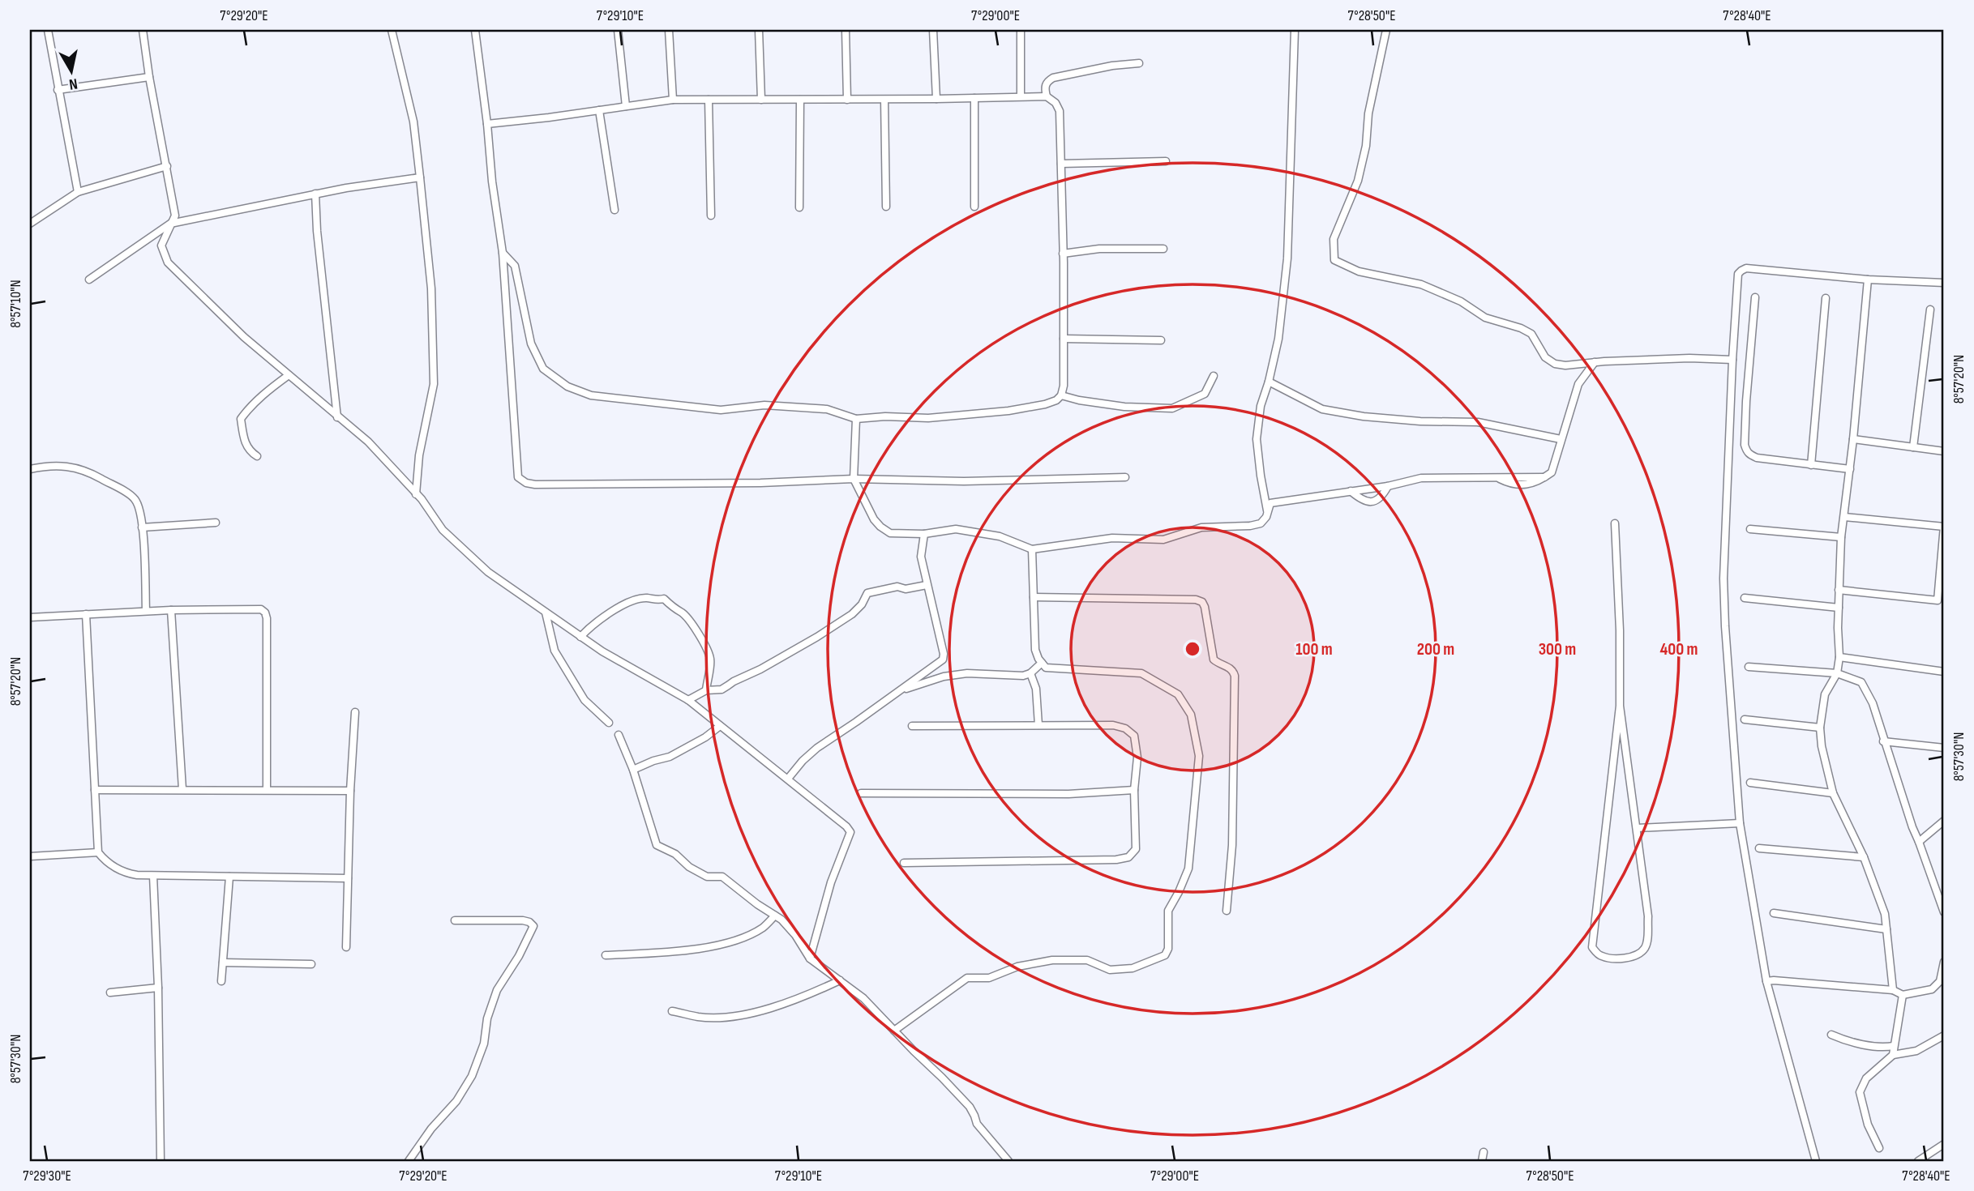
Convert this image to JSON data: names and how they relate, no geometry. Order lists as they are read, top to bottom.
{
  "north": "bottom",
  "coordinates": [
    "7°29'20\"E",
    "7°29'10\"E",
    "7°29'00\"E",
    "7°28'50\"E",
    "7°28'40\"E",
    "8°57'10\"N",
    "8°57'20\"N",
    "8°57'30\"N",
    "7°29'30\"E"
  ],
  "rings": [
    "100 m",
    "200 m",
    "300 m",
    "400 m"
  ]
}
